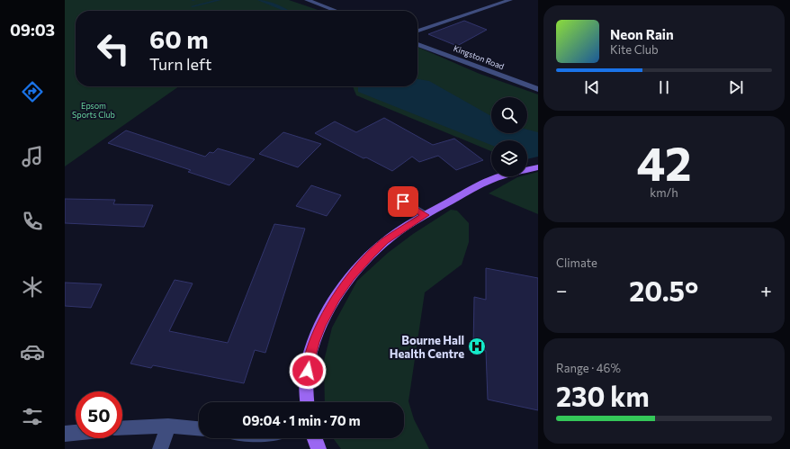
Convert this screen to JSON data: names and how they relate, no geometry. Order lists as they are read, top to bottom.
{
  "streets": {
    "street": ["Kingston Road"]
  },
  "parks": ["Epsom Sports Club"],
  "places": {
    "hospital": ["Bourne Hall Health Centre"]
  },
  "page": {
    "tabs": "09:03",
    "turn": ["60 m", "Turn left"],
    "song": ["Neon Rain", "Kite Club"],
    "tile": [
      ["42", "km/h"],
      "Climate",
      ["Range · 46%", "230 km"]
    ],
    "heat": ["−", "20.5°", "+"],
    "limit": "50",
    "trip": "09:04 · 1 min · 70 m"
  }
}
